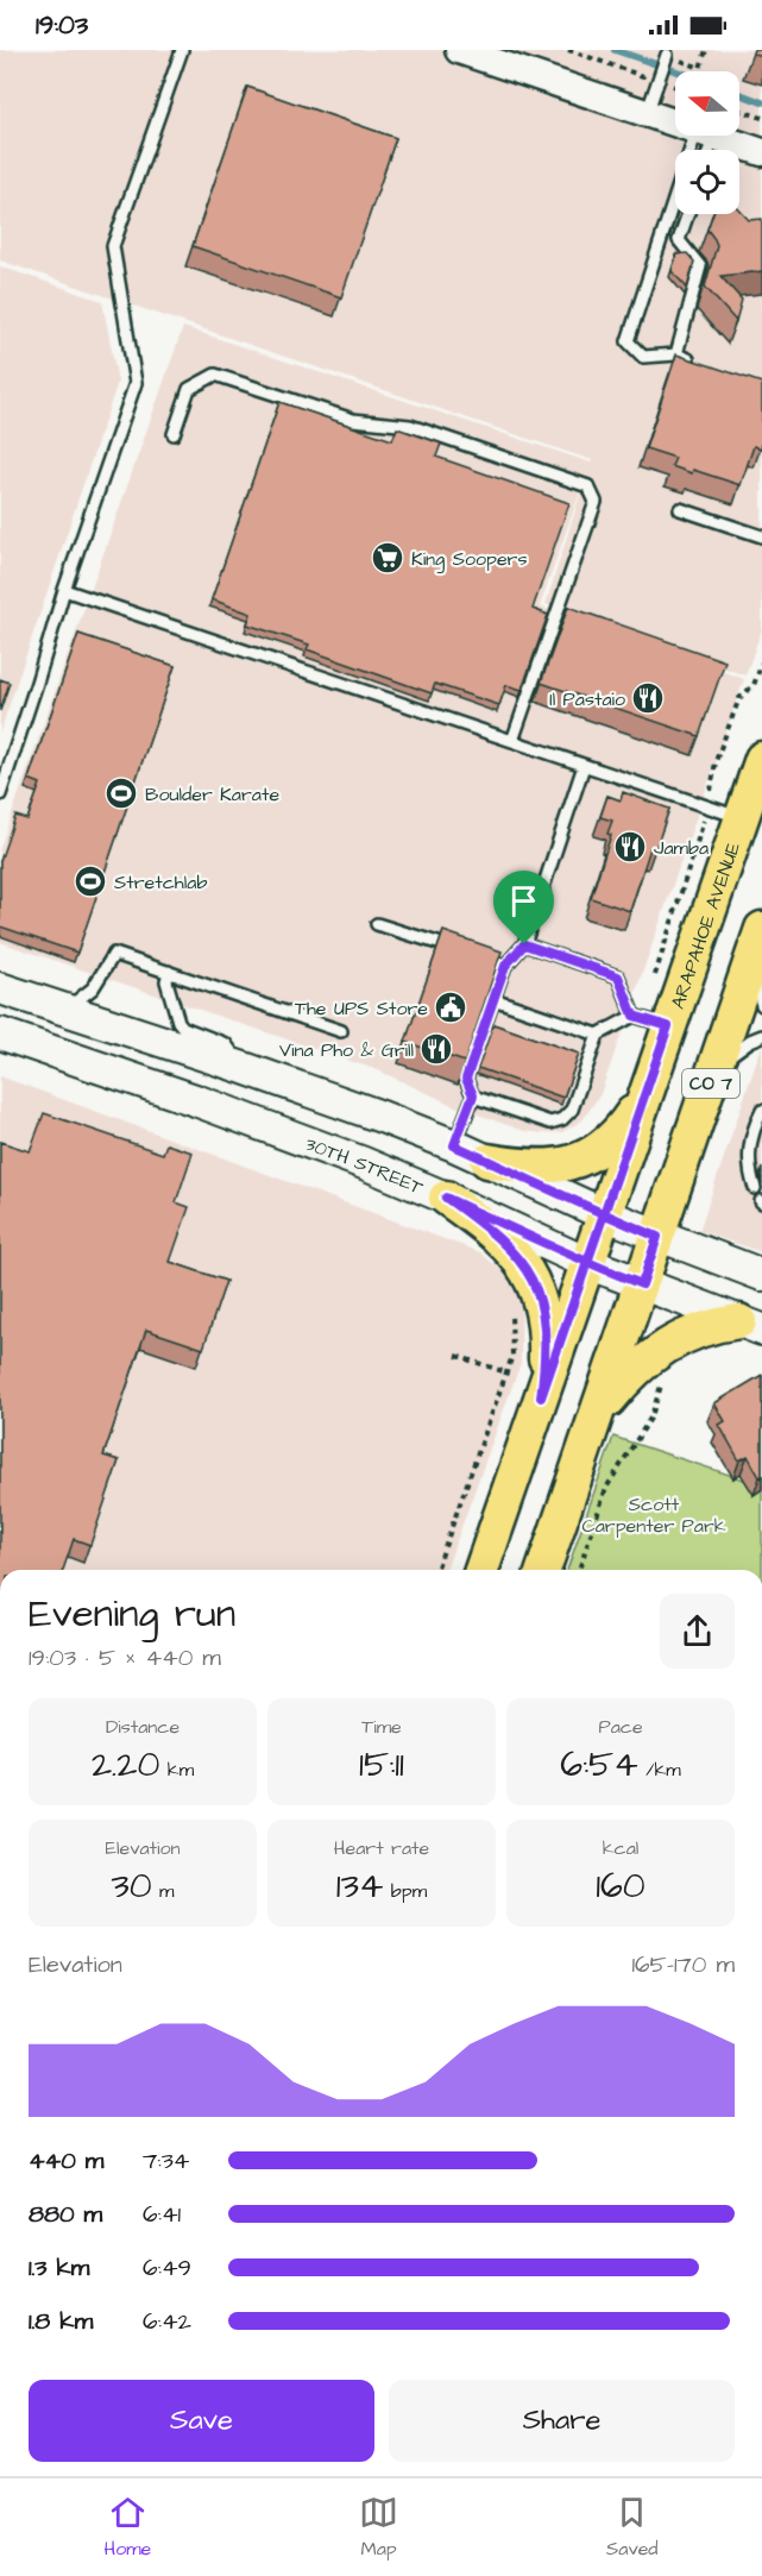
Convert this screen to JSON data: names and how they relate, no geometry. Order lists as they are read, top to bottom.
{
  "streets": {
    "main road": ["ARAPAHOE AVENUE", "CO 7", "30TH STREET"]
  },
  "crossings": [
    ["ARAPAHOE AVENUE", "30TH STREET"],
    ["CO 7", "30TH STREET"]
  ],
  "parks": ["Scott Carpenter Park"],
  "places": {
    "supermarket": ["King Soopers"],
    "restaurant": ["Il Pastaio", "Jamba", "Vina Pho & Grill"],
    "sports": ["Boulder Karate", "Stretchlab"],
    "public building": ["The UPS Store"]
  },
  "north": "left",
  "page": {
    "status": "19:03",
    "heading": ["Evening run", "19:03 · 5 × 440 m"],
    "stats": [
      ["Distance", "2.20 km"],
      ["Time", "15:11"],
      ["Pace", "6:54 /km"],
      ["Elevation", "30 m"],
      ["Heart rate", "134 bpm"],
      ["kcal", "160"]
    ],
    "chart": ["Elevation", "165–170 m"],
    "list": [
      {
        "name": "440 m",
        "note": "7:34"
      },
      {
        "name": "880 m",
        "note": "6:41"
      },
      {
        "name": "1.3 km",
        "note": "6:49"
      },
      {
        "name": "1.8 km",
        "note": "6:42"
      }
    ],
    "buttons": ["Save", "Share"],
    "tabs": ["Home", "Map", "Saved"]
  }
}
